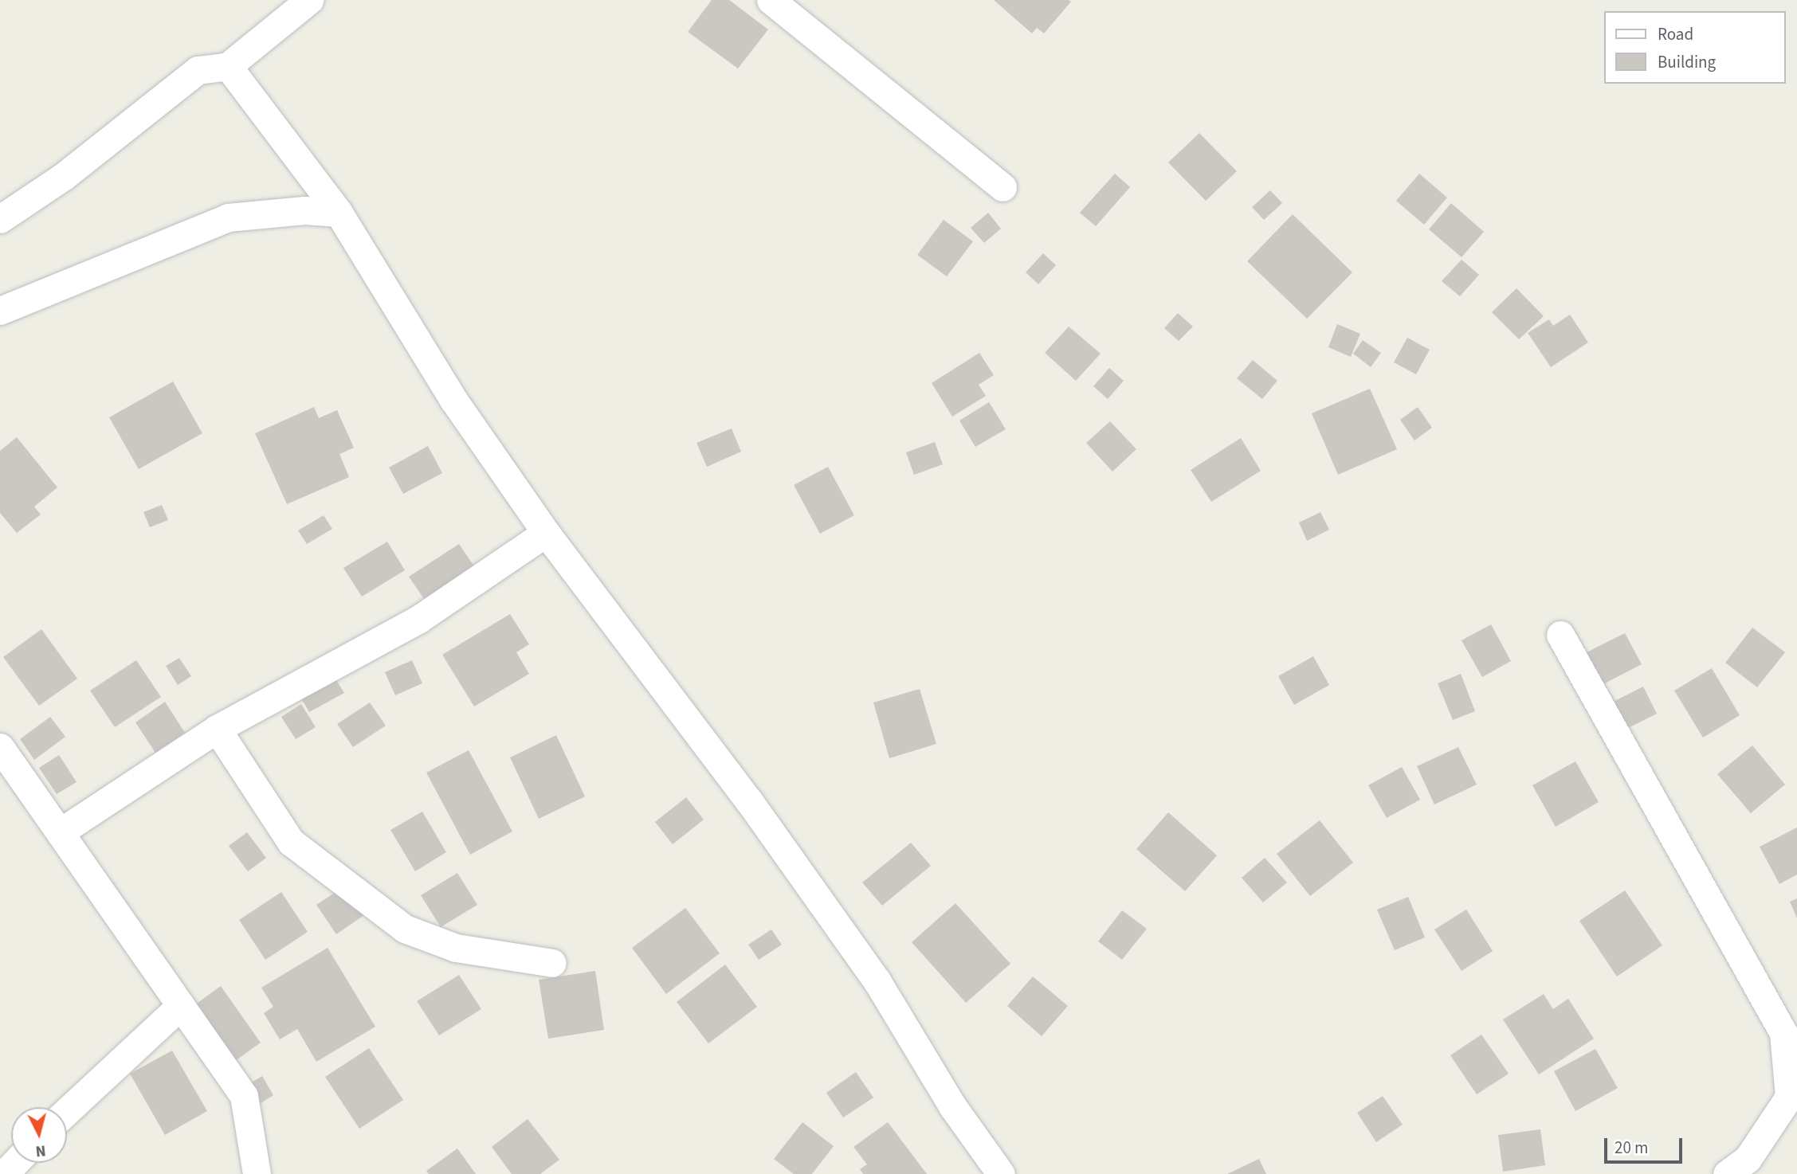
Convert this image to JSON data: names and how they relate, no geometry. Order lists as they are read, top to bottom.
{
  "legend": ["Road", "Building"],
  "scale_bar": "20 m",
  "north": "bottom"
}
